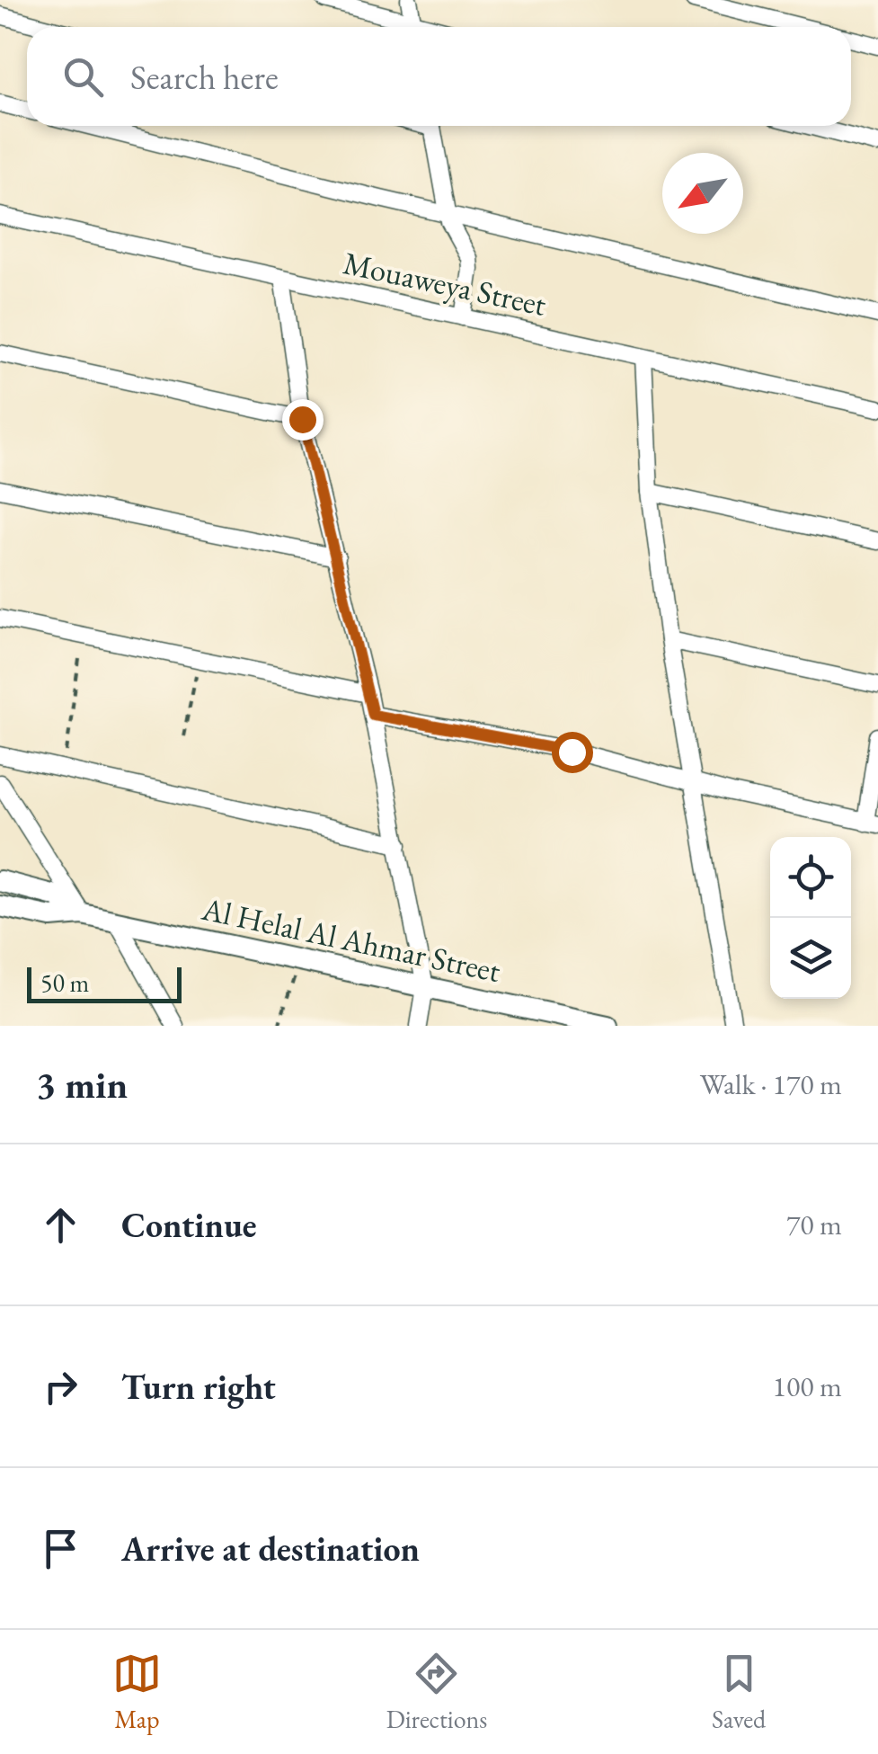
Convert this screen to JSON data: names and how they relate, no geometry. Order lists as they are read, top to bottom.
{
  "streets": {
    "street": ["Mouaweya Street", "Al Helal Al Ahmar Street"]
  },
  "scale_bar": "50 m",
  "north": "bottom left",
  "page": {
    "search": "Search here",
    "scale": "50 m",
    "heading": ["3 min", "Walk · 170 m"],
    "list": [
      ["Continue", "70 m"],
      ["Turn right", "100 m"],
      "Arrive at destination"
    ],
    "nav": ["Map", "Directions", "Saved"]
  }
}
